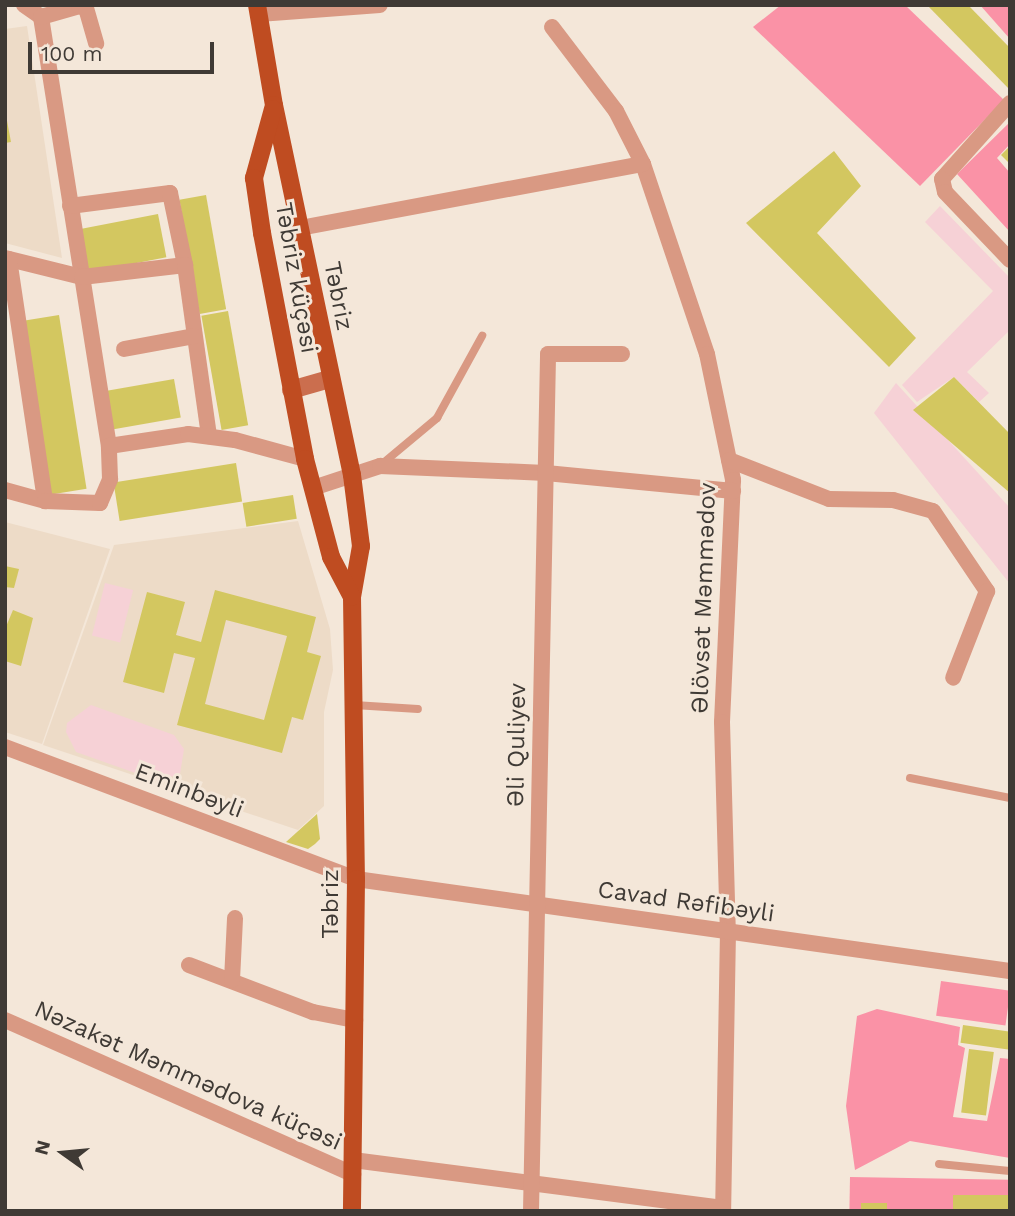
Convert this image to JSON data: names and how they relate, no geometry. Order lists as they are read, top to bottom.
{
  "streets": {
    "main road": ["Təbriz küçəsi", "Təbriz"],
    "street": [
      "Əlövsət Məmmədov",
      "Əli Quliyev",
      "Eminbəyli",
      "Cavad Rəfibəyli",
      "Nəzakət Məmmədova küçəsi"
    ]
  },
  "crossings": [
    ["Təbriz küçəsi", "Təbriz"],
    ["Təbriz", "Eminbəyli"],
    ["Təbriz", "Cavad Rəfibəyli"],
    ["Təbriz", "Nəzakət Məmmədova küçəsi"],
    ["Əlövsət Məmmədov", "Cavad Rəfibəyli"],
    ["Əlövsət Məmmədov", "Nəzakət Məmmədova küçəsi"],
    ["Əli Quliyev", "Cavad Rəfibəyli"],
    ["Əli Quliyev", "Nəzakət Məmmədova küçəsi"],
    ["Eminbəyli", "Cavad Rəfibəyli"]
  ],
  "scale_bar": "100 m",
  "north": "left"
}
